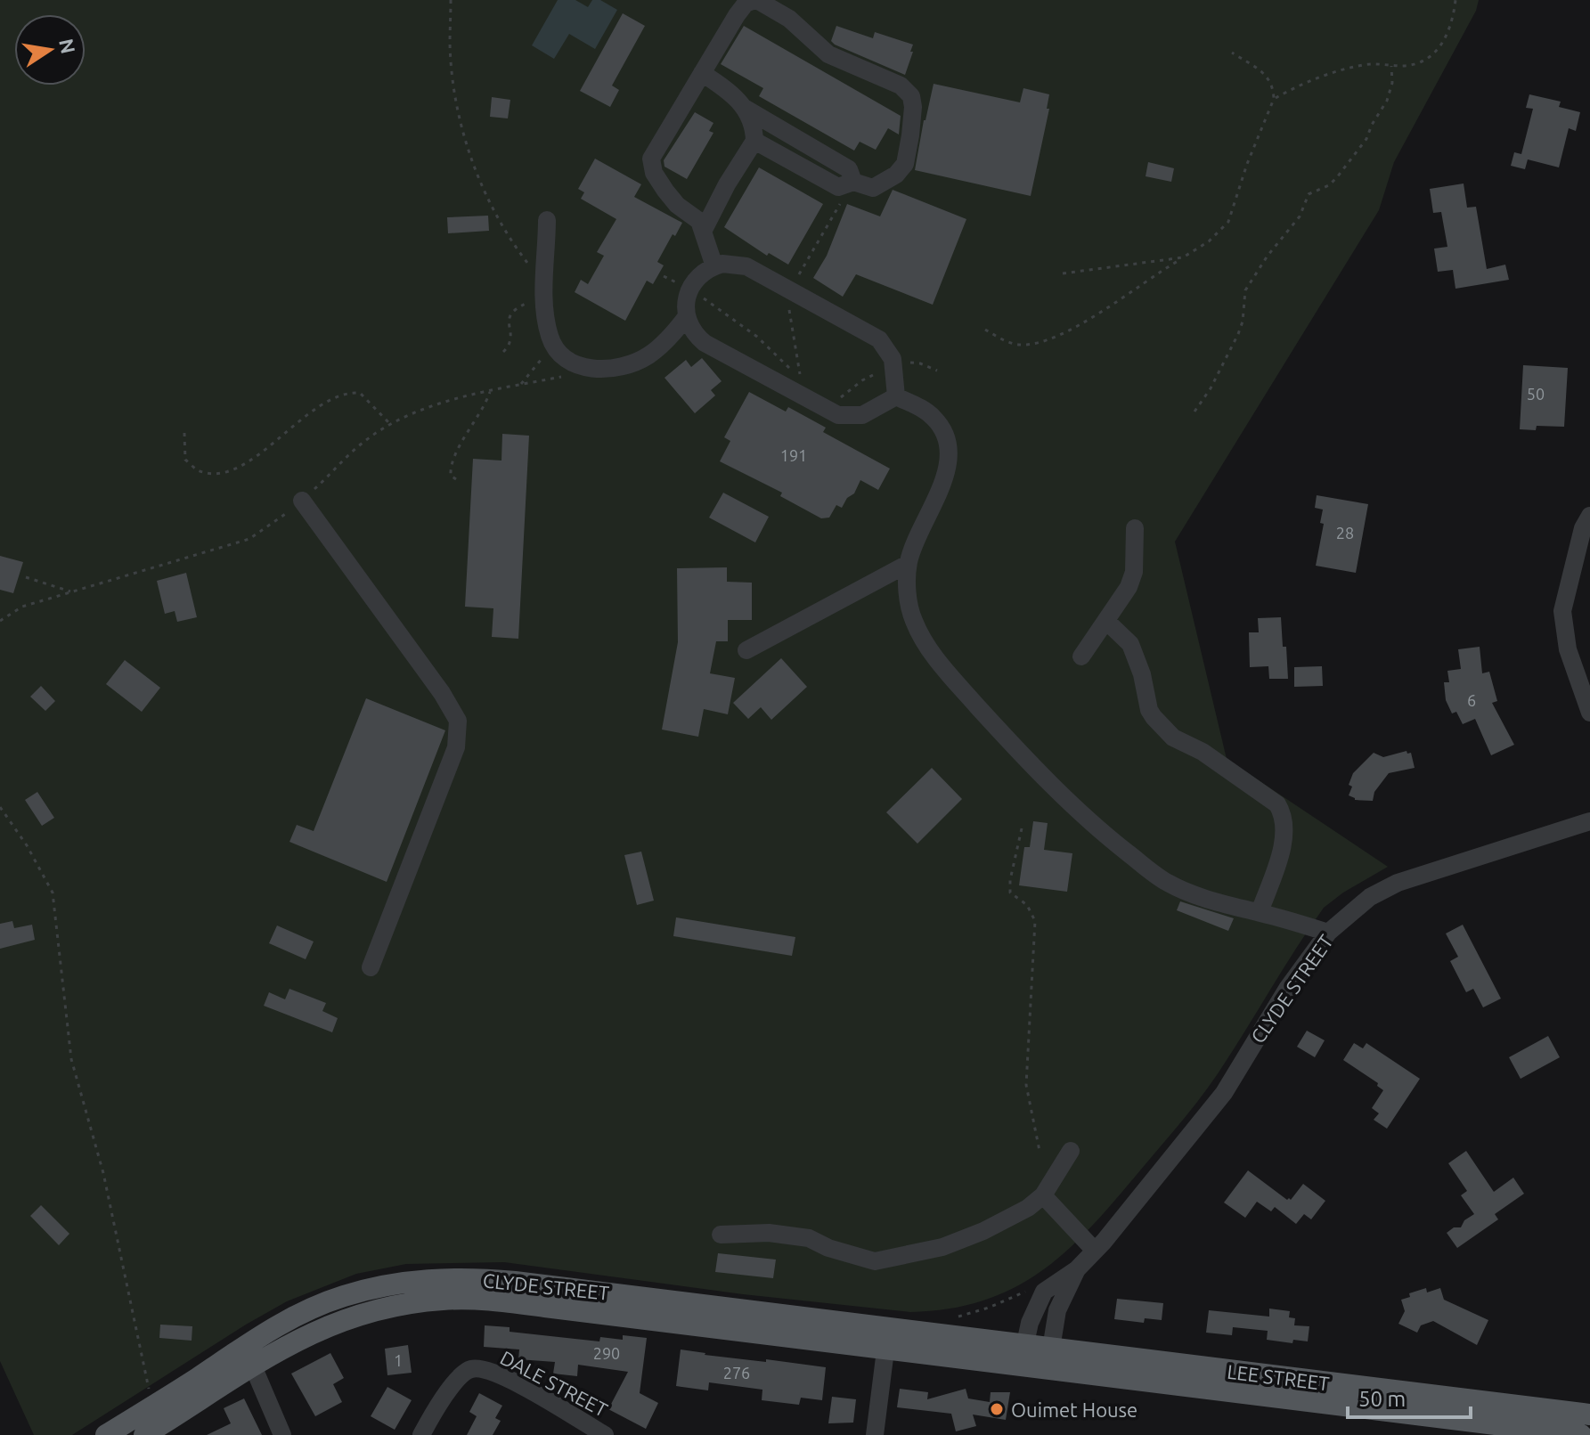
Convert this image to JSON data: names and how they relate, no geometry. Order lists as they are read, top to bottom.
{
  "streets": {
    "main road": ["CLYDE STREET", "LEE STREET"],
    "street": ["DALE STREET"]
  },
  "crossings": [
    ["CLYDE STREET", "LEE STREET"]
  ],
  "places": ["Ouimet House"],
  "house_numbers": [
    "50",
    "191",
    "28",
    "6",
    "290",
    "1",
    "276"
  ],
  "scale_bar": "50 m",
  "north": "right"
}
